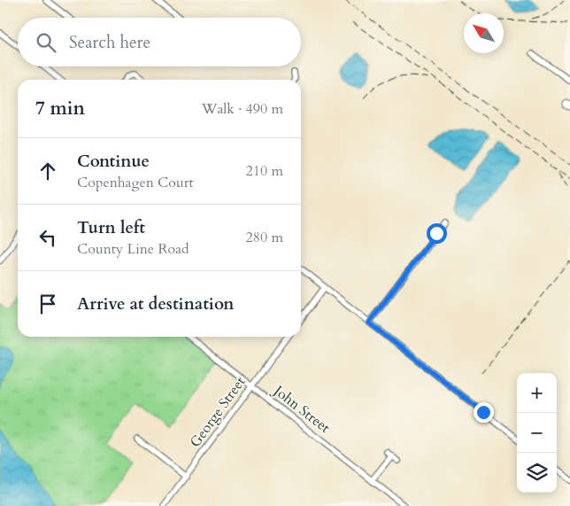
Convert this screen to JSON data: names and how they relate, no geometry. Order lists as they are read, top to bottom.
{
  "streets": {
    "street": ["John Street", "George Street"]
  },
  "crossings": [
    ["John Street", "George Street"]
  ],
  "north": "top left",
  "page": {
    "search": "Search here",
    "heading": ["7 min", "Walk · 490 m"],
    "list": [
      ["Continue", "Copenhagen Court", "210 m"],
      ["Turn left", "County Line Road", "280 m"],
      "Arrive at destination"
    ],
    "map_buttons": ["+", "−"]
  }
}
